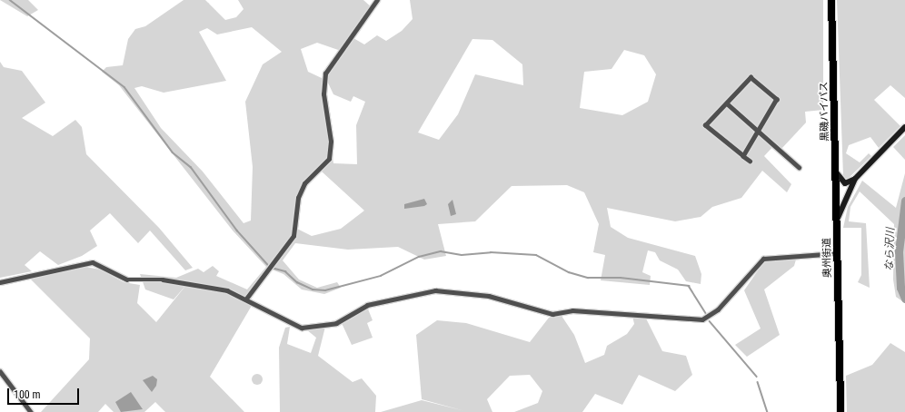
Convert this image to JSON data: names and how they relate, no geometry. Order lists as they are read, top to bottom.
{
  "streets": {
    "highway": ["黒磯バイパス", "奥州街道"]
  },
  "crossings": [
    ["黒磯バイパス", "奥州街道"]
  ],
  "water": ["なら沢川"],
  "scale_bar": "100 m"
}
